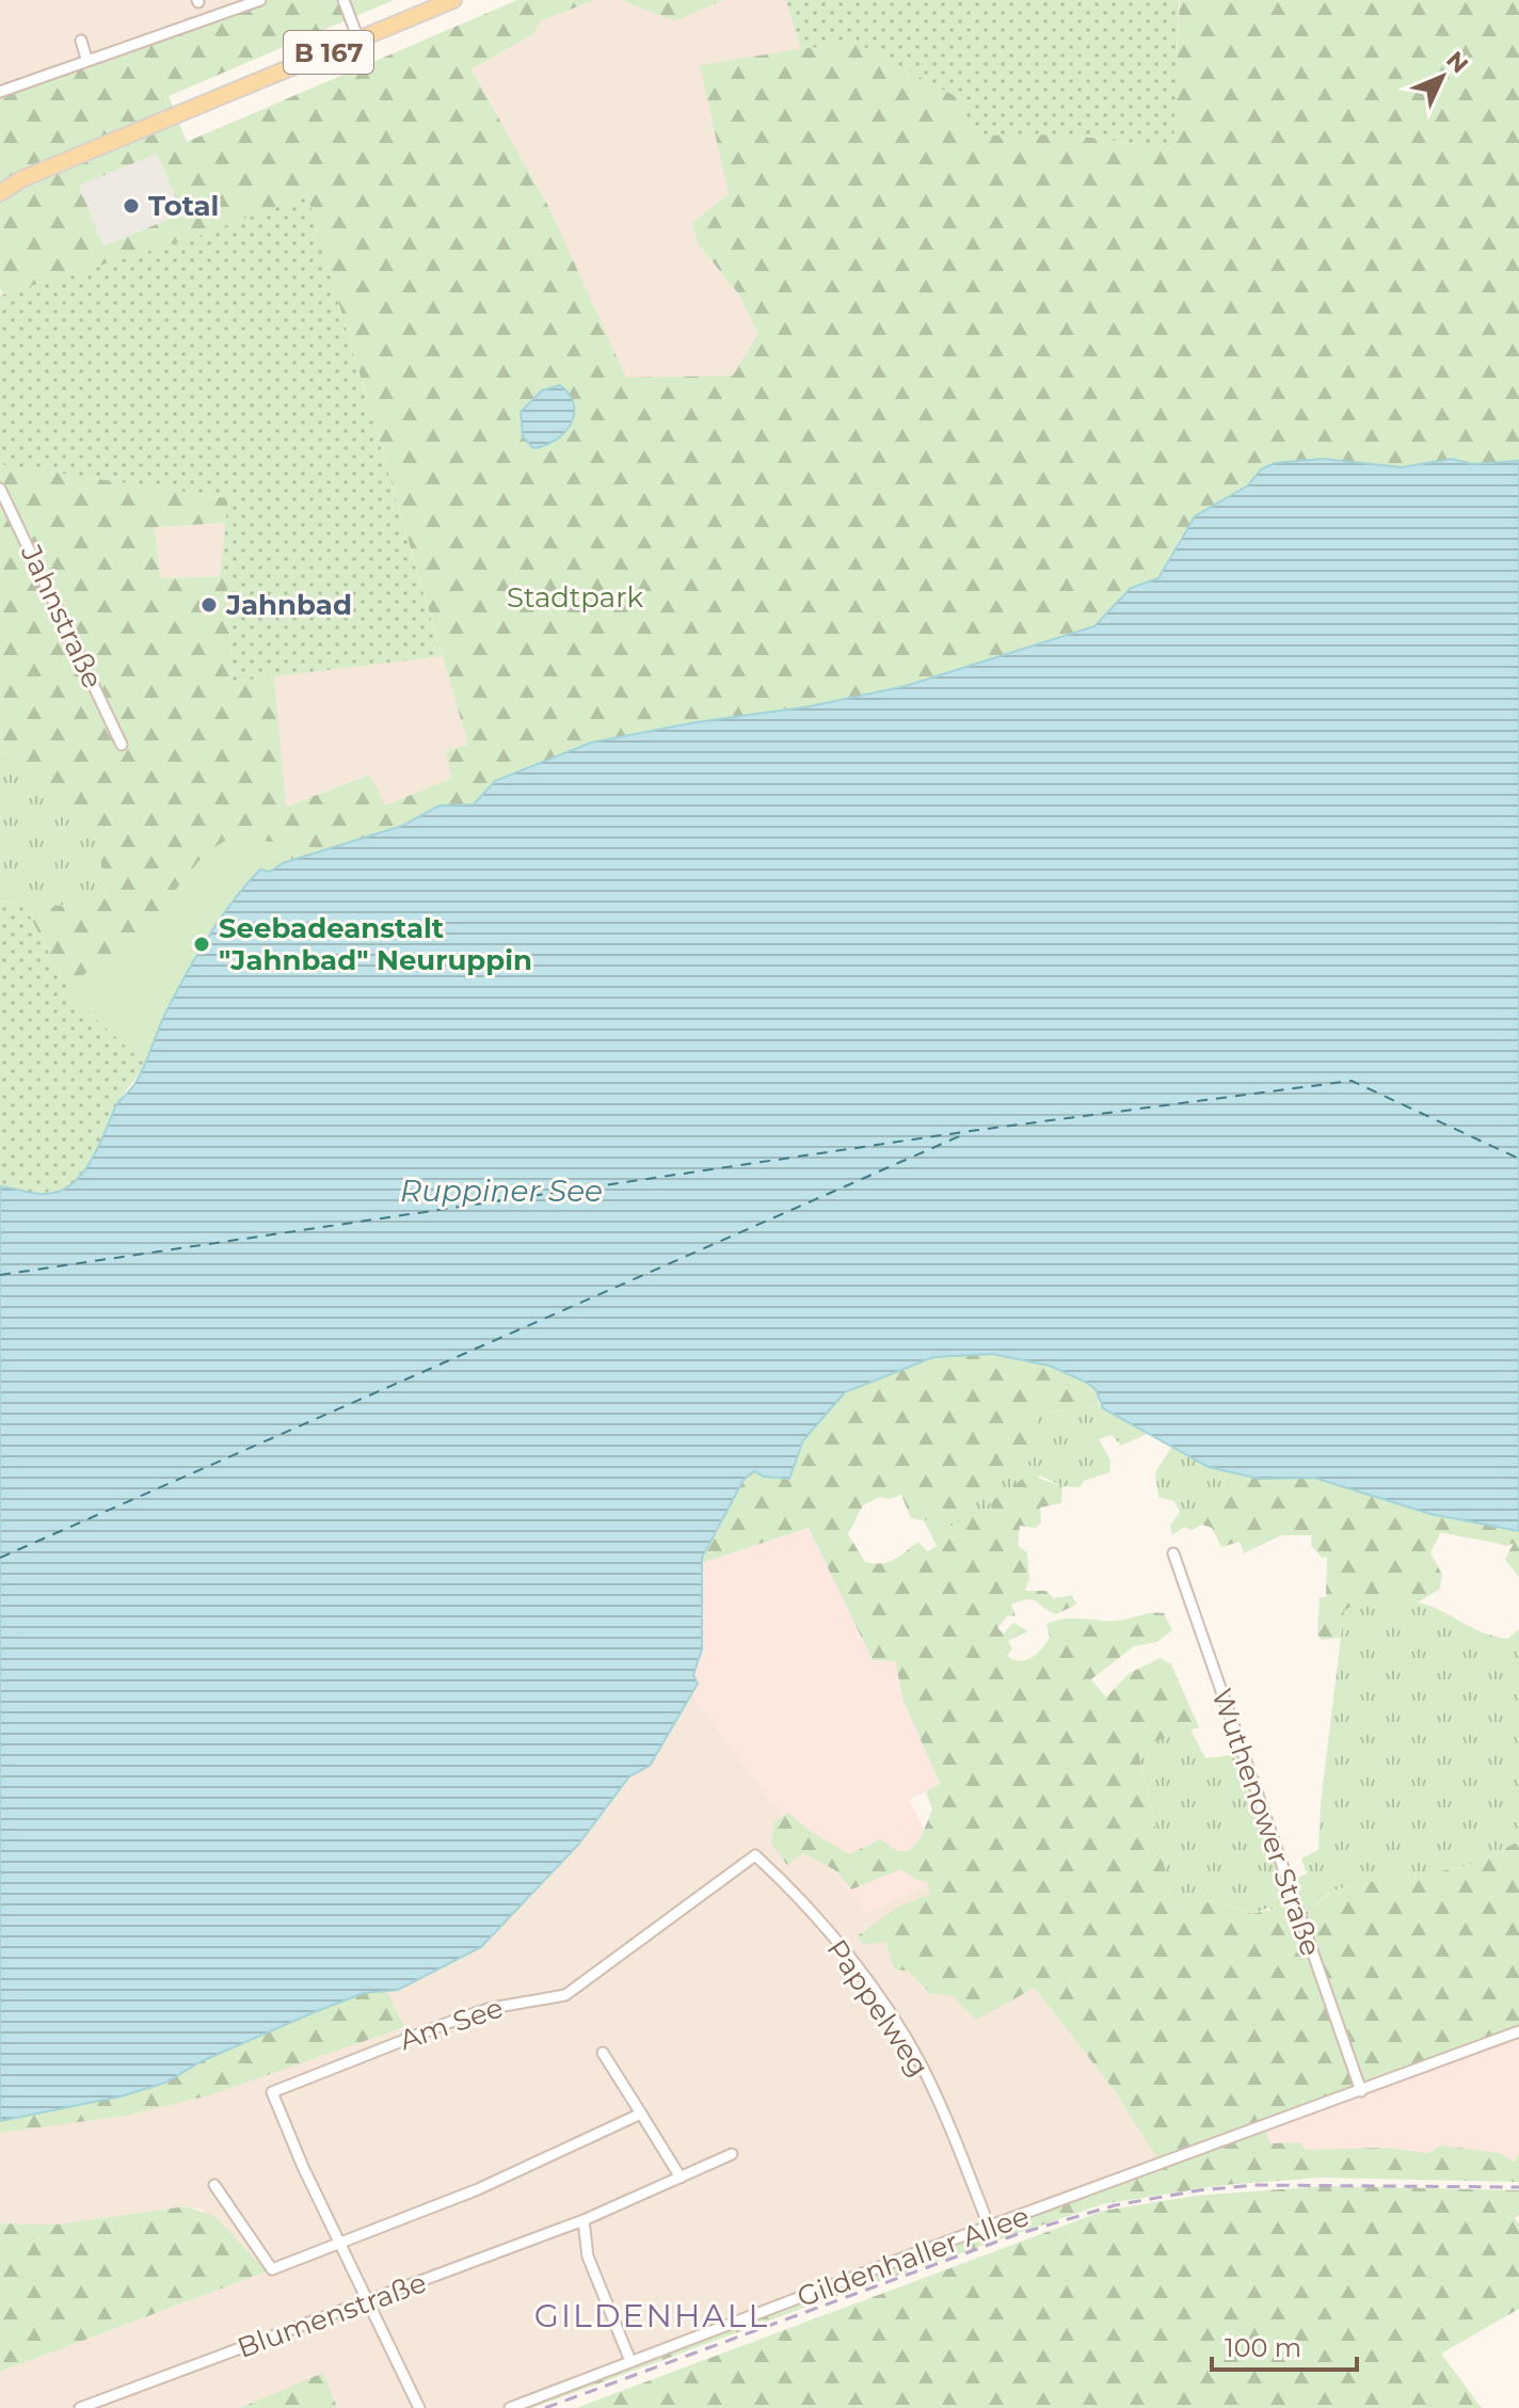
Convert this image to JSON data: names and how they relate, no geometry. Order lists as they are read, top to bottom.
{
  "streets": {
    "main road": ["B 167"],
    "street": [
      "Jahnstraße",
      "Wuthenower Straße",
      "Pappelweg",
      "Am See",
      "Gildenhaller Allee",
      "Blumenstraße"
    ]
  },
  "crossings": [
    ["Wuthenower Straße", "Gildenhaller Allee"],
    ["Pappelweg", "Am See"],
    ["Pappelweg", "Gildenhaller Allee"],
    ["Am See", "Blumenstraße"]
  ],
  "districts": ["GILDENHALL"],
  "water": ["Ruppiner See"],
  "parks": ["Stadtpark"],
  "places": ["Total", "Jahnbad", "Seebadeanstalt \"Jahnbad\" Neuruppin"],
  "scale_bar": "100 m",
  "north": "top right"
}
